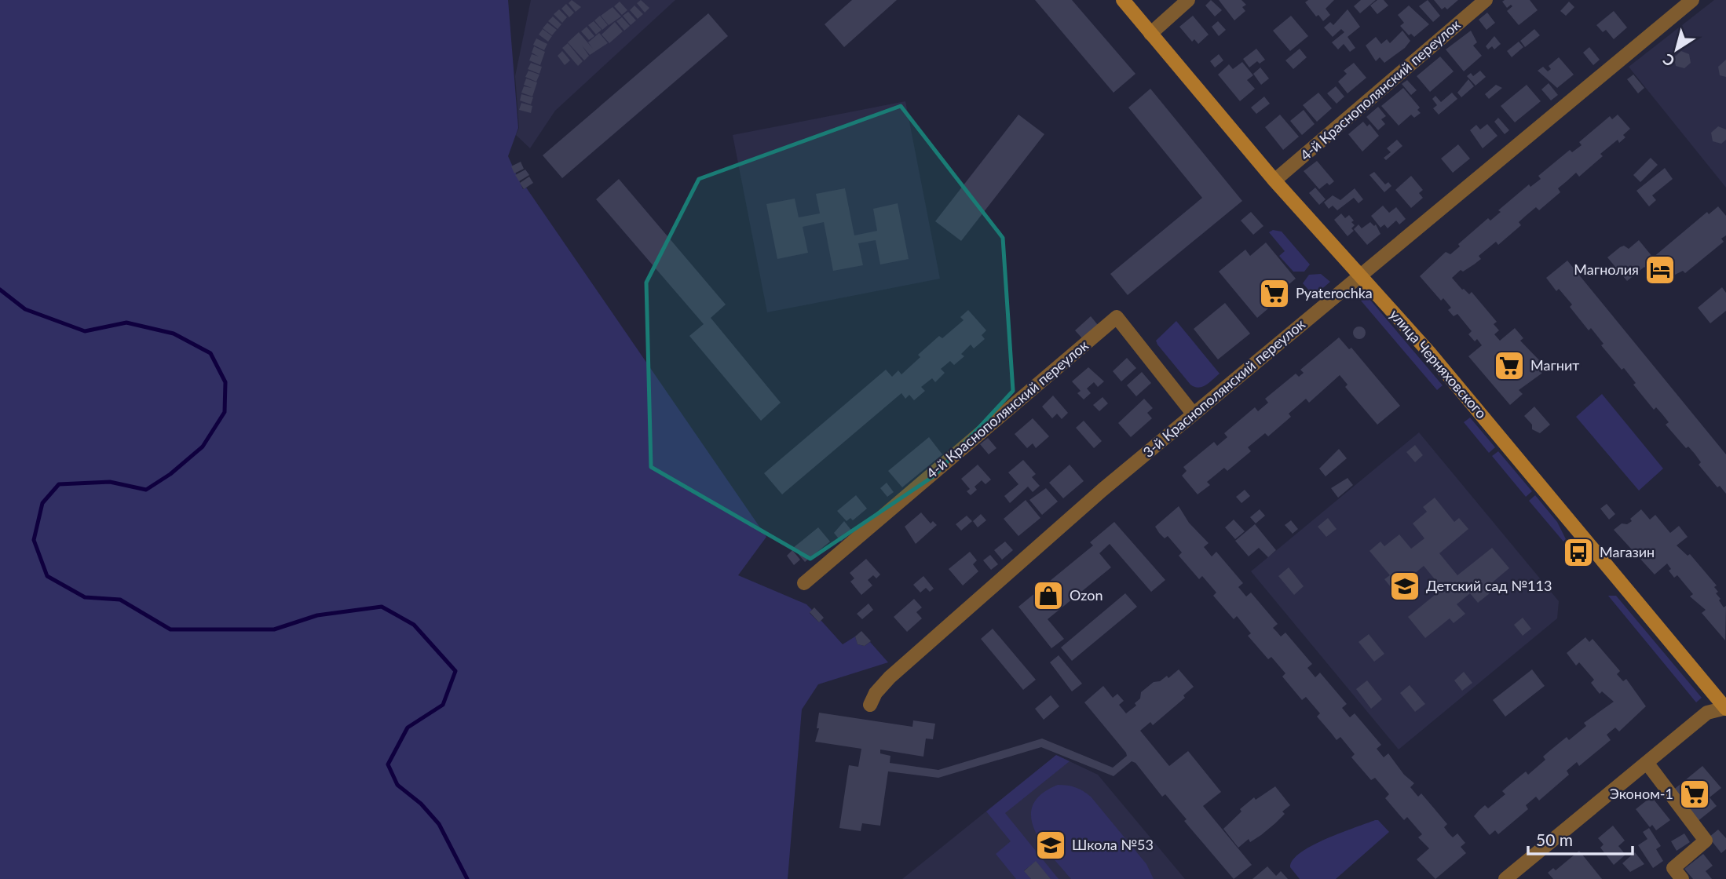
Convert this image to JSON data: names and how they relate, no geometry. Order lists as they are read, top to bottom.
{
  "streets": {
    "main road": ["улица Черняховского"],
    "street": ["4-й Краснополянский переулок", "3-й Краснополянский переулок"]
  },
  "crossings": [
    ["4-й Краснополянский переулок", "улица Черняховского"],
    ["4-й Краснополянский переулок", "3-й Краснополянский переулок"],
    ["улица Черняховского", "3-й Краснополянский переулок"]
  ],
  "places": {
    "hotel": ["Магнолия"],
    "supermarket": ["Pyaterochka", "Магнит", "Эконом-1"],
    "bus stop": ["Магазин"],
    "school or university": ["Детский сад №113", "Школа №53"],
    "shop": ["Ozon"]
  },
  "scale_bar": "50 m",
  "north": "bottom left"
}
